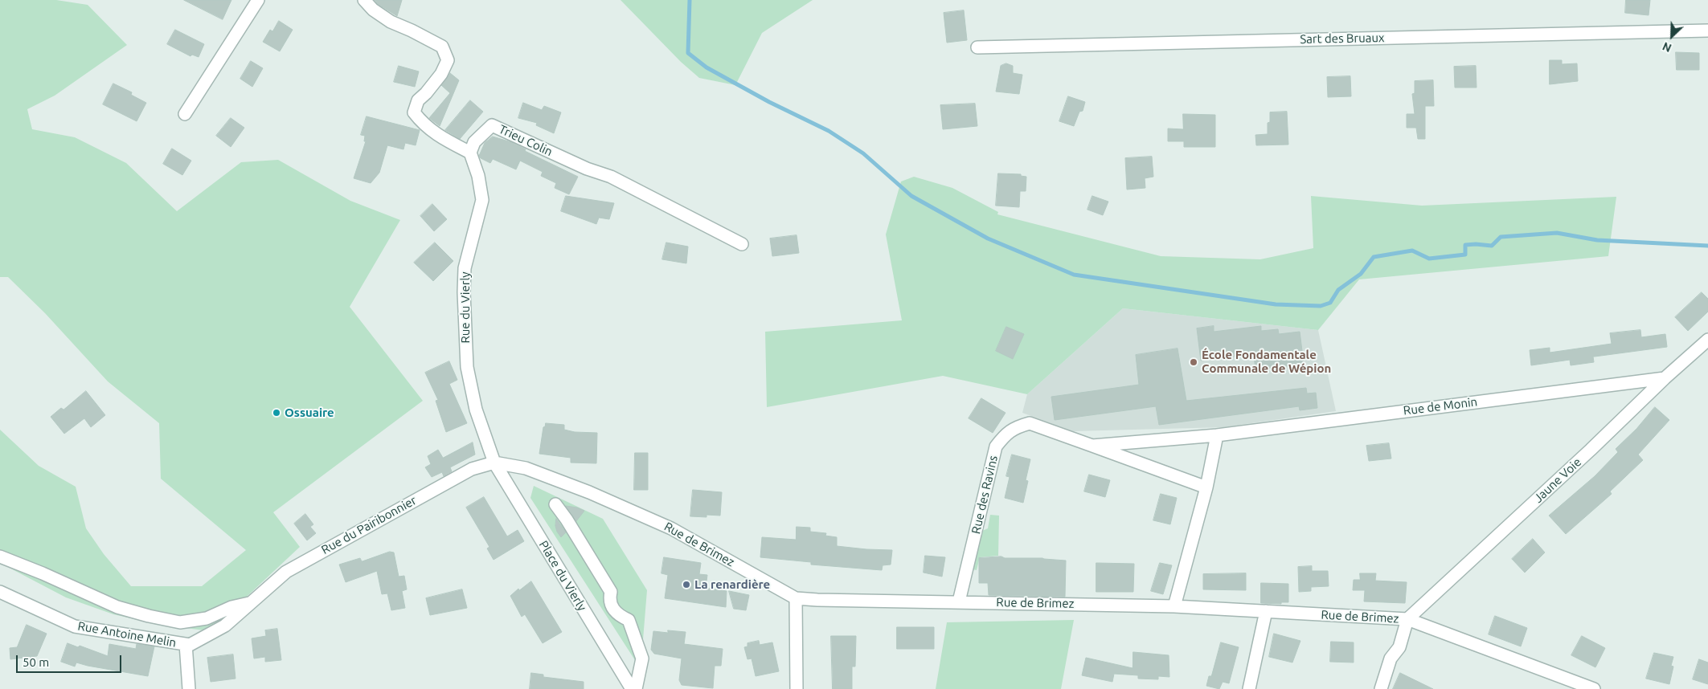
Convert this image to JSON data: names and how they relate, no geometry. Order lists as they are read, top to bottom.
{
  "streets": {
    "street": [
      "Sart des Bruaux",
      "Trieu Colin",
      "Rue du Vierly",
      "Rue de Monin",
      "Jaune Voie",
      "Rue des Ravins",
      "Rue du Pairibonnier",
      "Rue de Brimez",
      "Place du Vierly",
      "Rue Antoine Melin"
    ]
  },
  "crossings": [
    ["Trieu Colin", "Rue du Vierly"],
    ["Rue du Vierly", "Rue du Pairibonnier"],
    ["Rue du Vierly", "Rue de Brimez"],
    ["Rue du Vierly", "Place du Vierly"],
    ["Rue de Monin", "Jaune Voie"],
    ["Rue de Monin", "Rue des Ravins"],
    ["Jaune Voie", "Rue de Brimez"],
    ["Rue des Ravins", "Rue de Brimez"],
    ["Rue du Pairibonnier", "Rue de Brimez"],
    ["Rue du Pairibonnier", "Place du Vierly"],
    ["Rue du Pairibonnier", "Rue Antoine Melin"],
    ["Rue de Brimez", "Place du Vierly"]
  ],
  "places": ["École Fondamentale Communale de Wépion", "Ossuaire", "La renardière"],
  "scale_bar": "50 m",
  "north": "bottom left"
}
